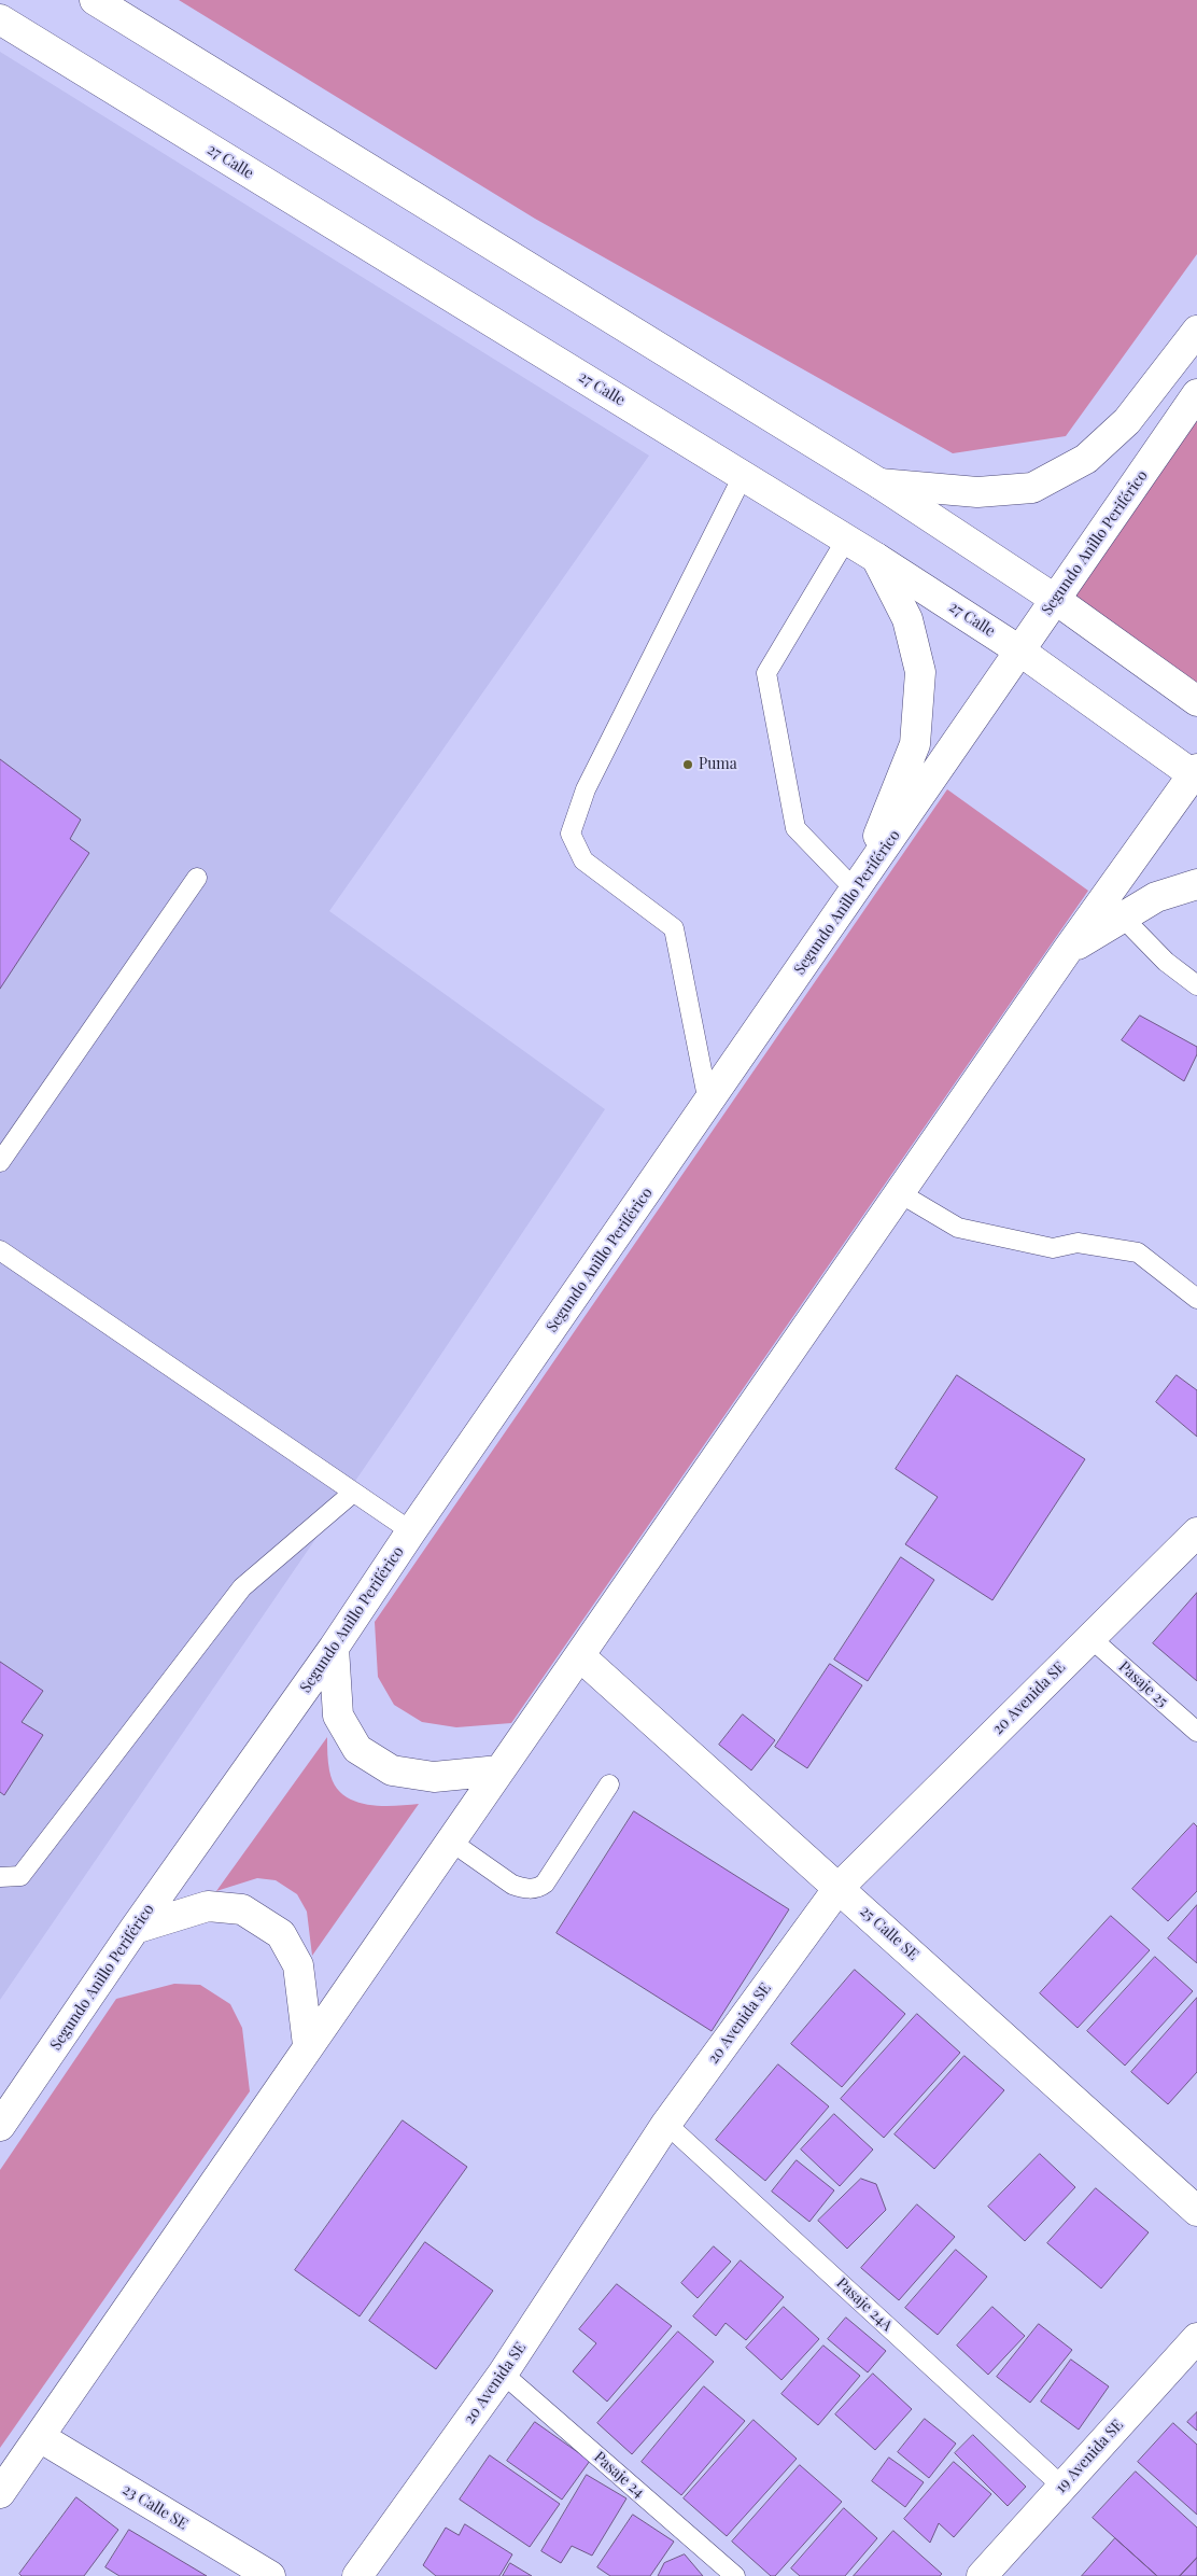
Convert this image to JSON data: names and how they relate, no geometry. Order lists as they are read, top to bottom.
{
  "streets": {
    "main road": [
      "27 Calle",
      "Segundo Anillo Periférico",
      "20 Avenida SE",
      "25 Calle SE",
      "19 Avenida SE",
      "23 Calle SE"
    ],
    "lane": ["Pasaje 25", "Pasaje 24A", "Pasaje 24"]
  },
  "crossings": [
    ["27 Calle", "Segundo Anillo Periférico"],
    ["Pasaje 25", "20 Avenida SE"],
    ["20 Avenida SE", "25 Calle SE"],
    ["20 Avenida SE", "Pasaje 24A"],
    ["20 Avenida SE", "Pasaje 24"],
    ["Pasaje 24A", "19 Avenida SE"]
  ],
  "places": ["Puma"]
}
